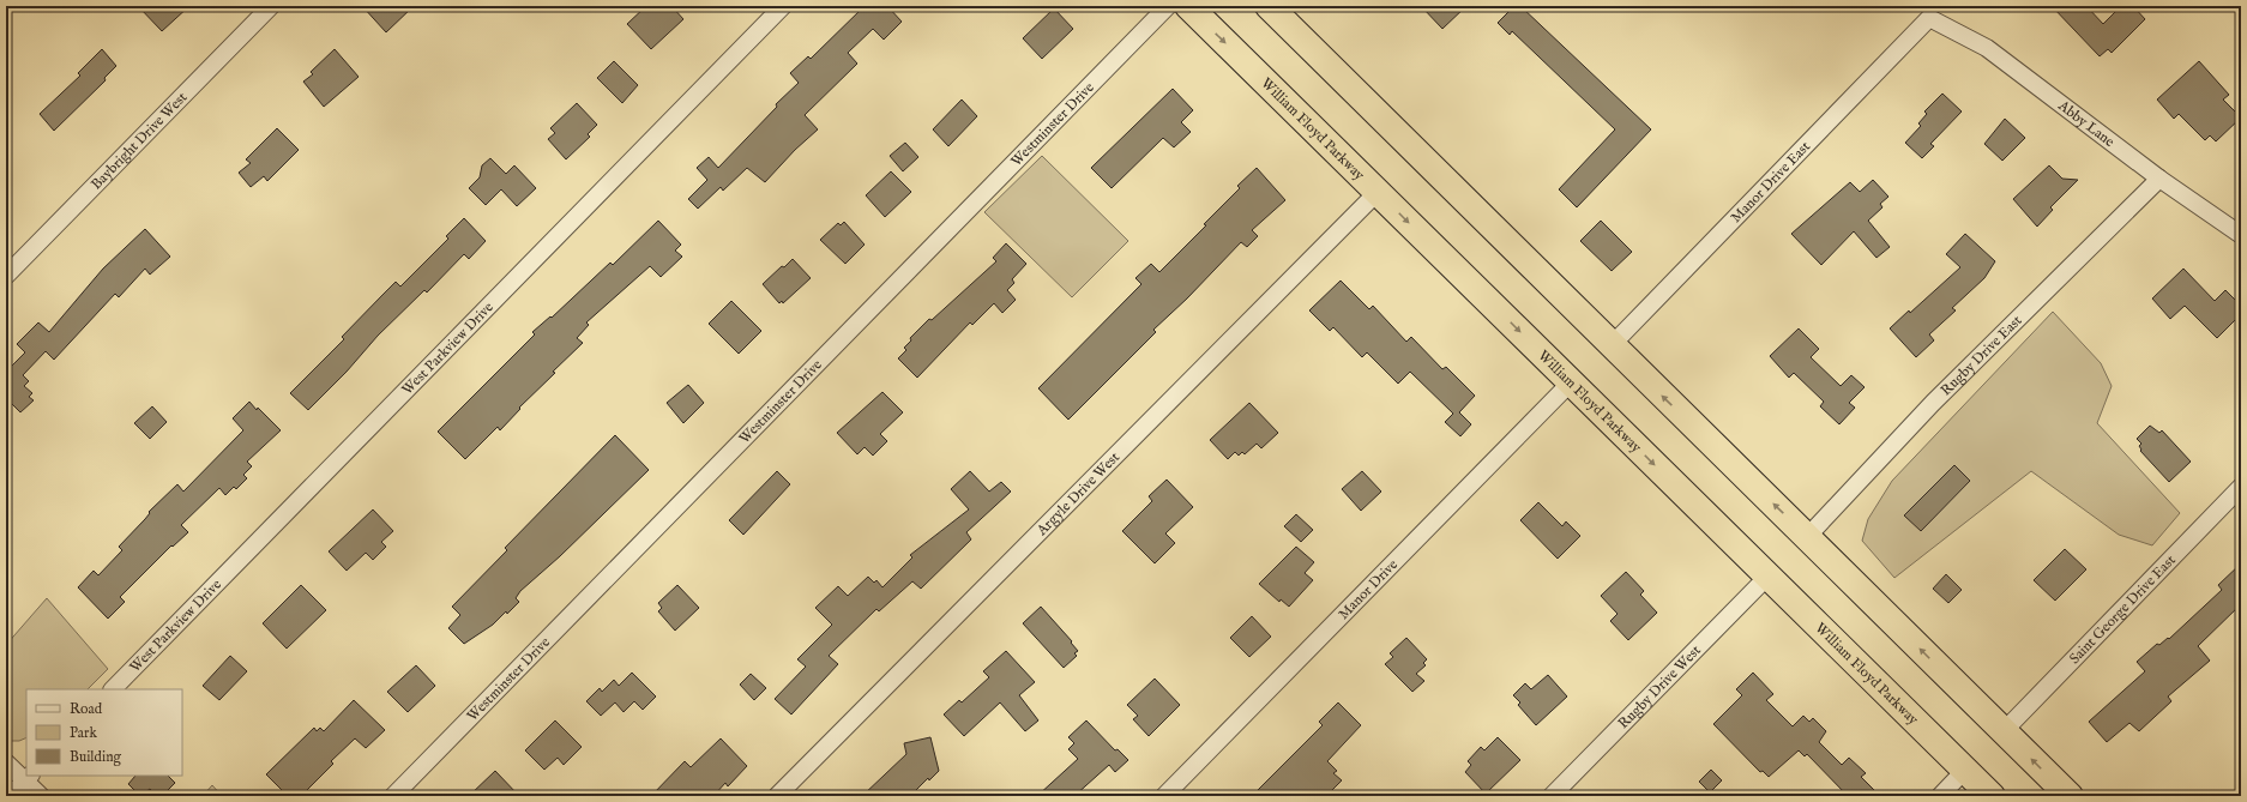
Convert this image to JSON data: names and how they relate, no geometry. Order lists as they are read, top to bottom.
{
  "streets": {
    "highway": ["William Floyd Parkway"],
    "street": [
      "Westminster Drive",
      "Abby Lane",
      "Baybright Drive West",
      "Manor Drive East",
      "West Parkview Drive",
      "Rugby Drive East",
      "Argyle Drive West",
      "Manor Drive",
      "Saint George Drive East",
      "Rugby Drive West"
    ]
  },
  "crossings": [
    ["Abby Lane", "Manor Drive East"],
    ["Abby Lane", "Rugby Drive East"],
    ["William Floyd Parkway", "Argyle Drive West"],
    ["William Floyd Parkway", "Manor Drive"],
    ["William Floyd Parkway", "Rugby Drive West"]
  ],
  "legend": ["Road", "Park", "Building"]
}
